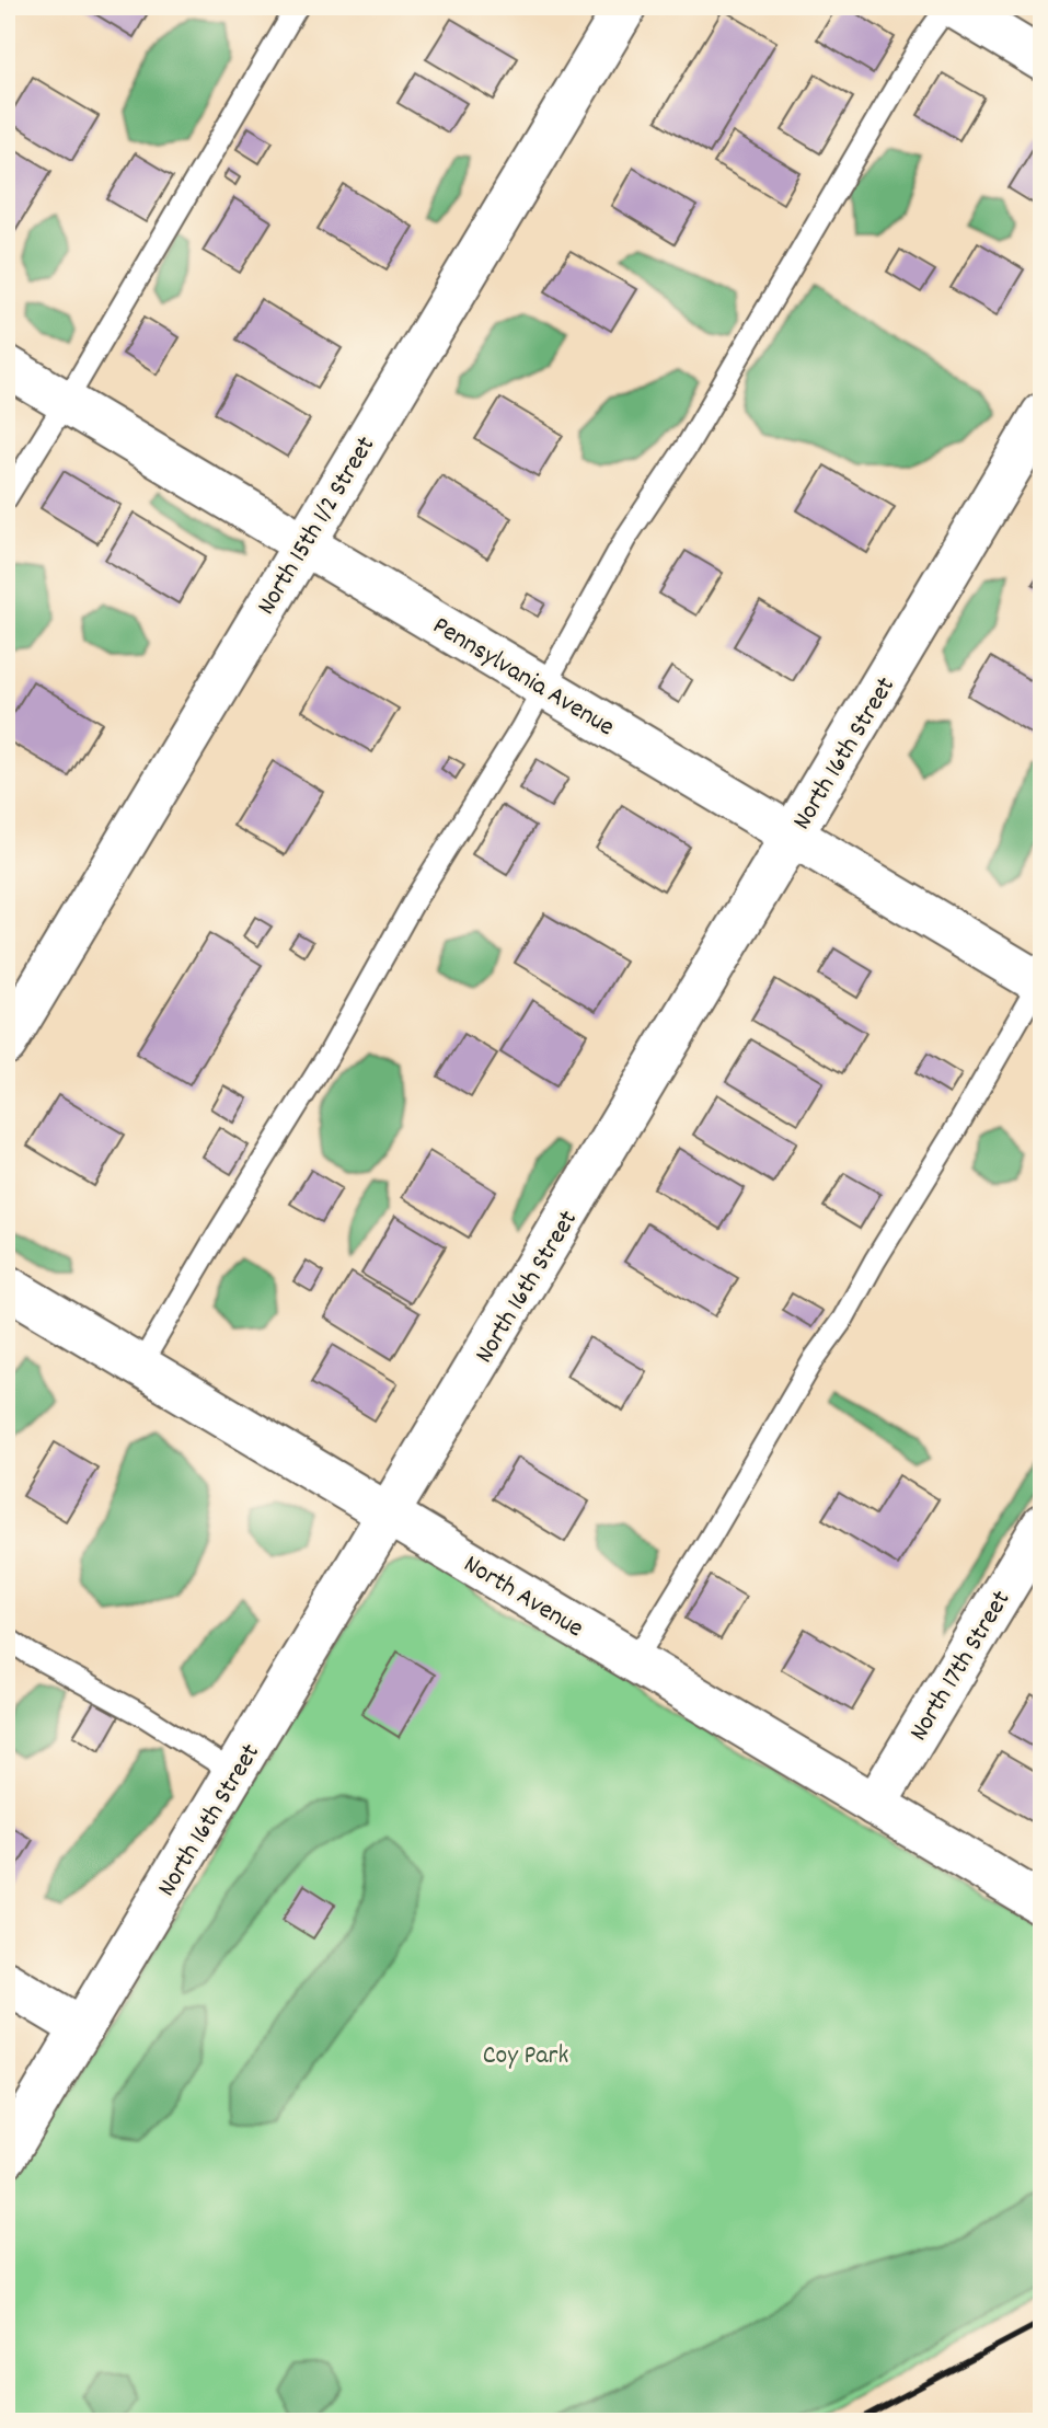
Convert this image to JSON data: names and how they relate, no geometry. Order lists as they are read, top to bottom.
{
  "streets": {
    "street": [
      "North 15th 1/2 Street",
      "Pennsylvania Avenue",
      "North 16th Street",
      "North Avenue",
      "North 17th Street"
    ]
  },
  "crossings": [
    ["North 15th 1/2 Street", "Pennsylvania Avenue"],
    ["Pennsylvania Avenue", "North 16th Street"],
    ["North 16th Street", "North Avenue"],
    ["North Avenue", "North 17th Street"]
  ],
  "parks": ["Coy Park"]
}
